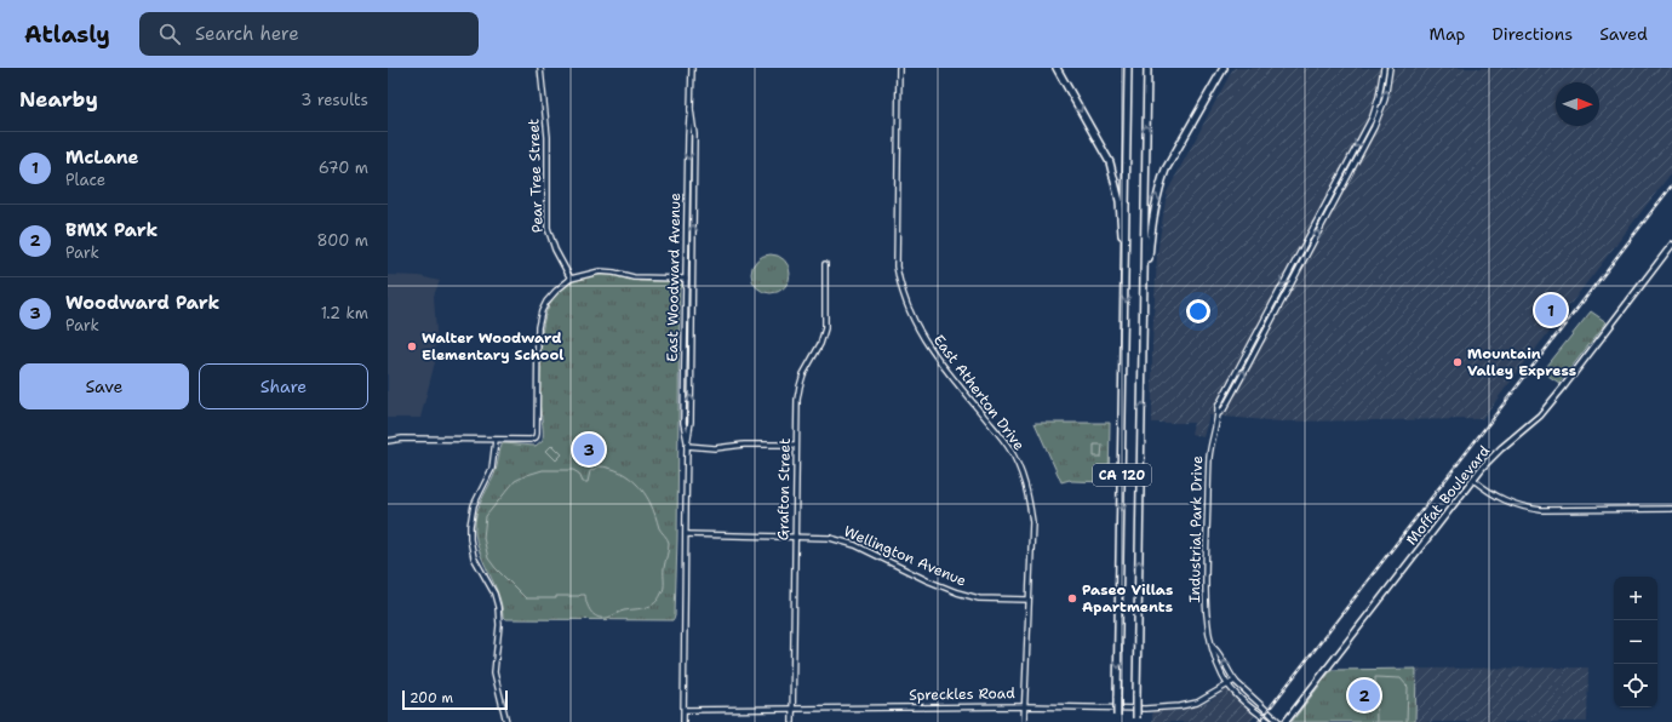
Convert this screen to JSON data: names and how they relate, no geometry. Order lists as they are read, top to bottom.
{
  "streets": {
    "highway": ["CA 120"],
    "main road": ["Moffat Boulevard"],
    "street": [
      "Pear Tree Street",
      "East Woodward Avenue",
      "East Atherton Drive",
      "Grafton Street",
      "Industrial Park Drive",
      "Wellington Avenue",
      "Spreckles Road"
    ]
  },
  "crossings": [
    ["East Woodward Avenue", "Wellington Avenue"],
    ["East Woodward Avenue", "Spreckles Road"],
    ["East Atherton Drive", "Wellington Avenue"],
    ["East Atherton Drive", "Spreckles Road"],
    ["Grafton Street", "Wellington Avenue"],
    ["Grafton Street", "Spreckles Road"],
    ["Industrial Park Drive", "Spreckles Road"]
  ],
  "places": ["Walter Woodward Elementary School", "Mountain Valley Express", "Paseo Villas Apartments"],
  "scale_bar": "200 m",
  "north": "right",
  "page": {
    "header": "Atlasly",
    "search": "Search here",
    "nav": ["Map", "Directions", "Saved"],
    "heading": ["Nearby", "3 results"],
    "list": [
      {
        "mark": "1",
        "name": "McLane",
        "note": "Place",
        "value": "670 m"
      },
      {
        "mark": "2",
        "name": "BMX Park",
        "note": "Park",
        "value": "800 m"
      },
      {
        "mark": "3",
        "name": "Woodward Park",
        "note": "Park",
        "value": "1.2 km"
      }
    ],
    "pins": ["1", "3", "2"],
    "buttons": ["Save", "Share"],
    "map_buttons": ["+", "−"],
    "scale": "200 m"
  }
}
